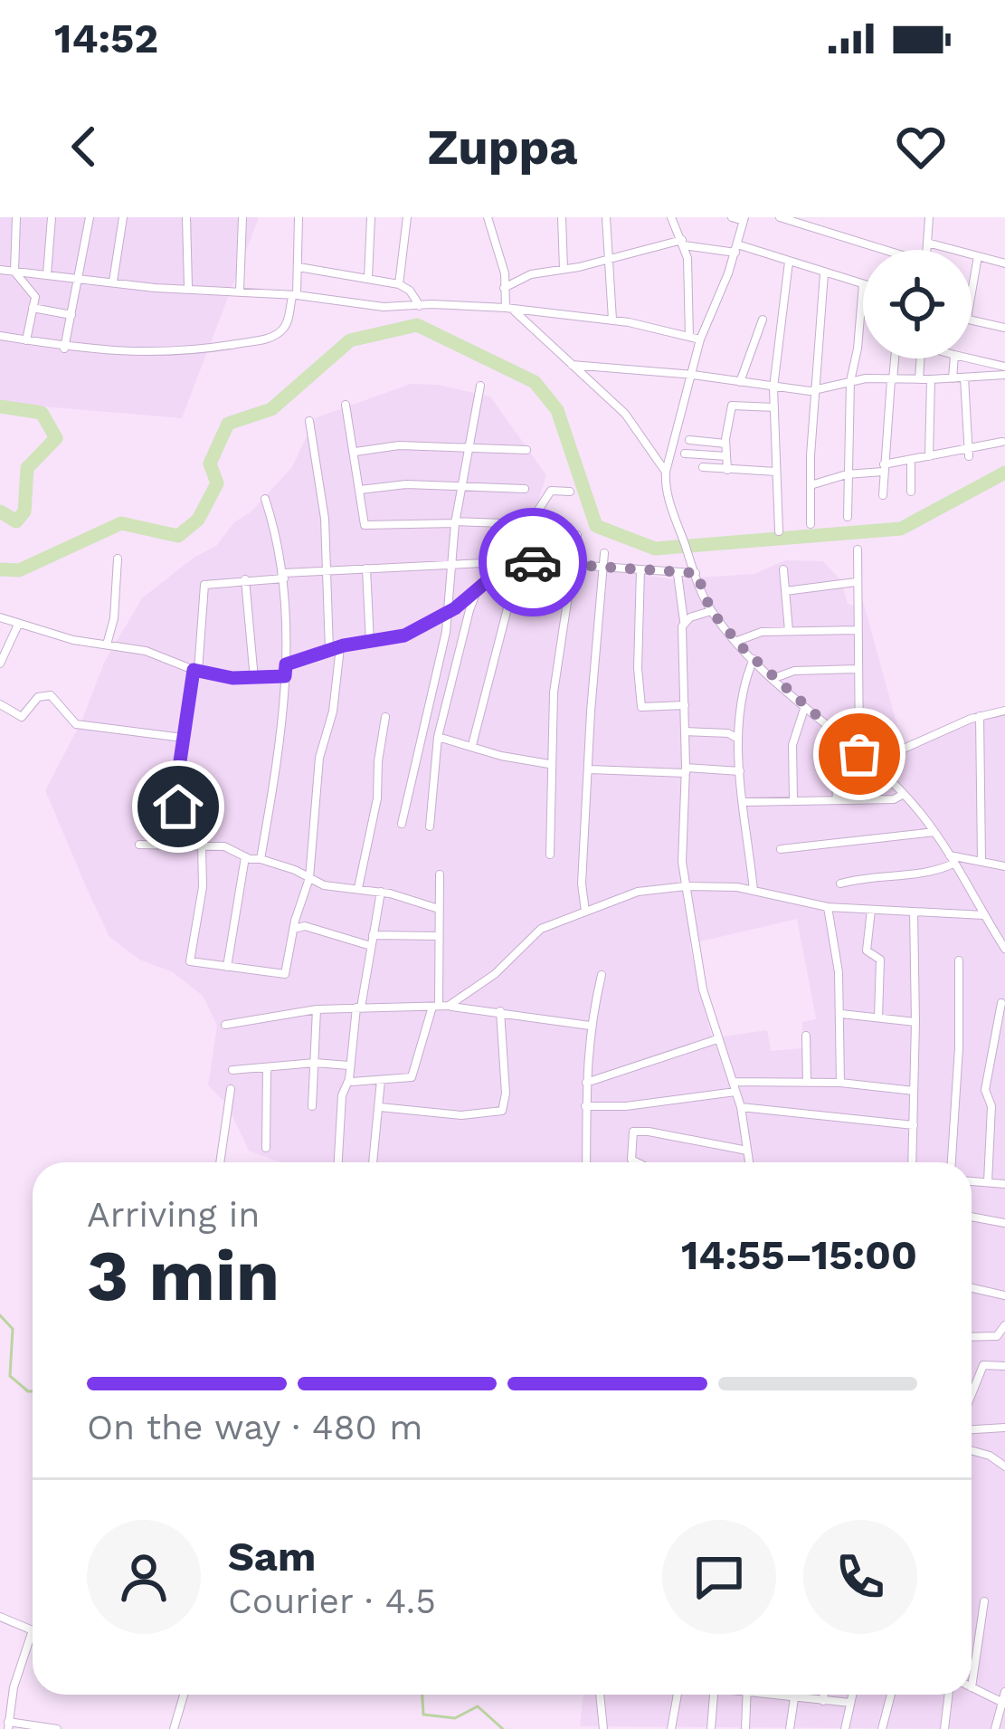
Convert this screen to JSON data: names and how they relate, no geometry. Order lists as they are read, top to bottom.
{
  "page": {
    "status": "14:52",
    "header": "Zuppa",
    "heading": ["3 min", "Arriving in", "14:55–15:00"],
    "panel": ["Sam", "Courier · 4.5"],
    "bar": "On the way · 480 m"
  }
}
